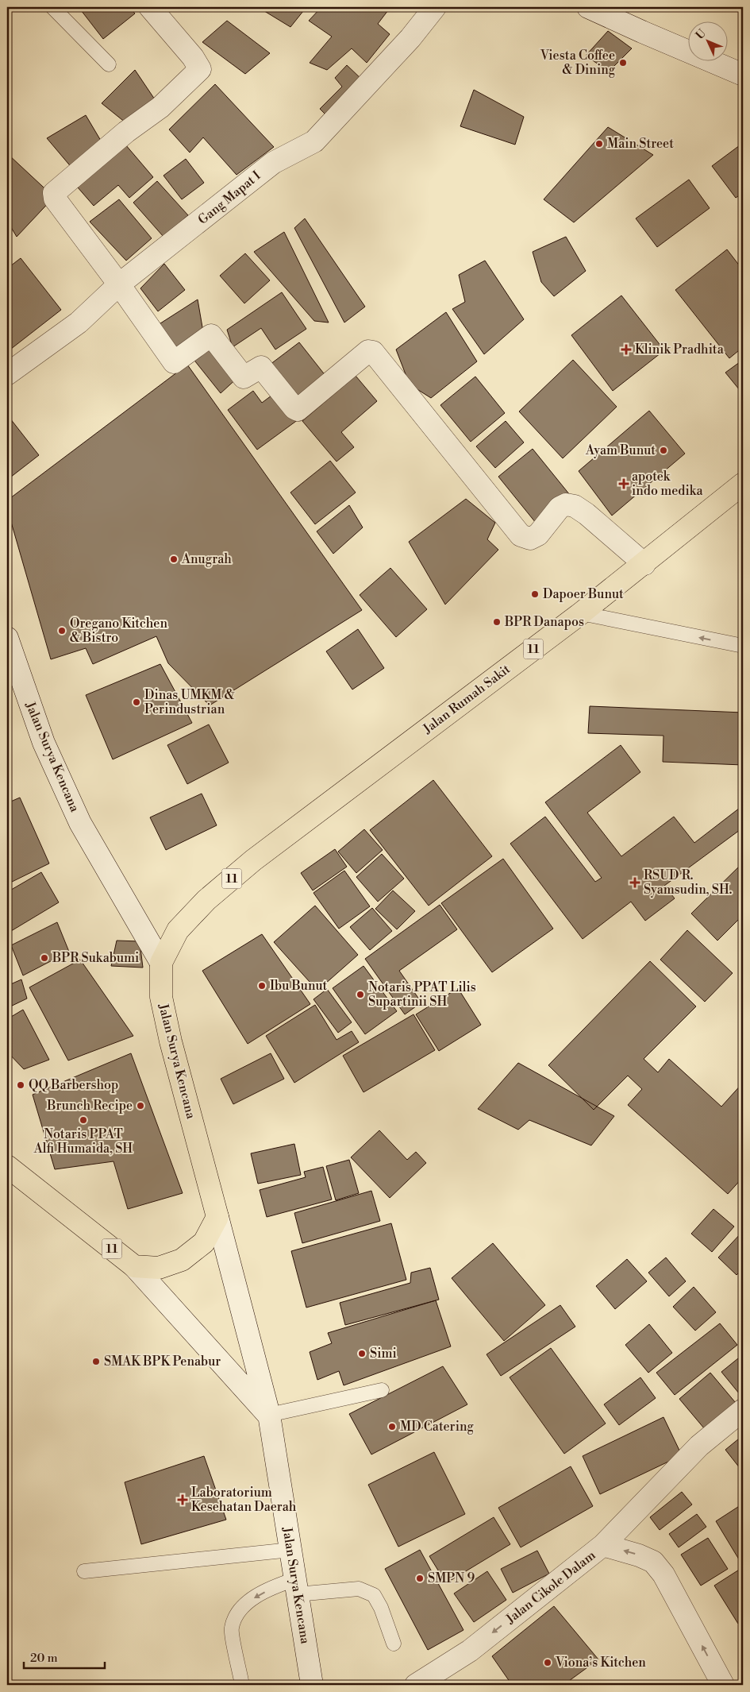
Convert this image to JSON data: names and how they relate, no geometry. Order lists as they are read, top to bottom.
{
  "streets": {
    "highway": ["11", "Jalan Rumah Sakit", "Jalan Surya Kencana"],
    "street": ["Gang Mapat I", "Jalan Cikole Dalam"]
  },
  "crossings": [
    ["11", "Jalan Surya Kencana"],
    ["Jalan Rumah Sakit", "Jalan Surya Kencana"]
  ],
  "places": {
    "other": [
      "Viesta Coffee & Dining",
      "Main Street",
      "Ayam Bunut",
      "Anugrah",
      "Dapoer Bunut",
      "BPR Danapos",
      "Oregano Kitchen & Bistro",
      "Dinas UMKM & Perindustrian",
      "BPR Sukabumi",
      "Ibu Bunut",
      "Notaris PPAT Lilis Supartinii SH",
      "QQ Barbershop",
      "Brunch Recipe",
      "Notaris PPAT Alfi Humaida, SH",
      "Simi",
      "SMAK BPK Penabur",
      "MD Catering",
      "SMPN 9",
      "Viona’s Kitchen"
    ],
    "health": [
      "Klinik Pradhita",
      "apotek indo medika",
      "RSUD R. Syamsudin, SH.",
      "Laboratorium Kesehatan Daerah"
    ]
  },
  "scale_bar": "20 m",
  "north": "top left"
}
